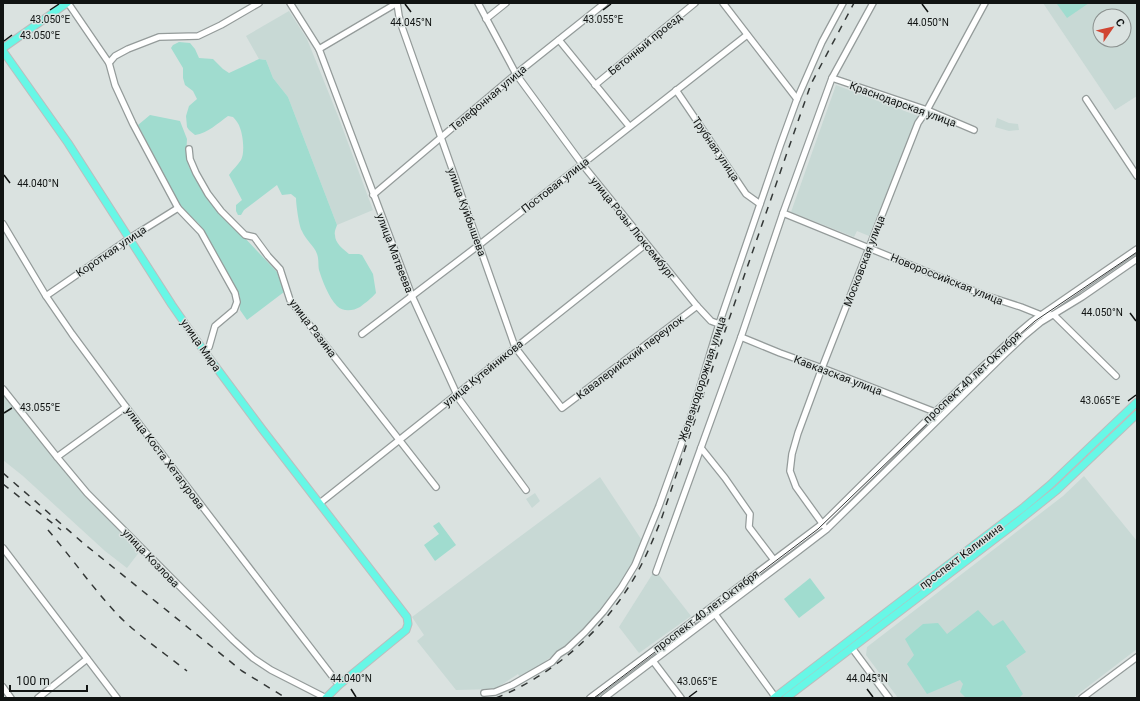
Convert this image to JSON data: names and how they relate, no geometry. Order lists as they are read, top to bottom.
{
  "streets": {
    "main road": ["улица Мира", "проспект Калинина"],
    "street": [
      "Бетонный проезд",
      "Телефонная улица",
      "Краснодарская улица",
      "Трубная улица",
      "Постовая улица",
      "улица Куйбышева",
      "улица Розы Люксембург",
      "Короткая улица",
      "улица Матвеева",
      "Московская улица",
      "Новороссийская улица",
      "улица Разина",
      "Кавалерийский переулок",
      "улица Кутейникова",
      "Кавказская улица",
      "проспект 40 лет Октября",
      "Железнодорожная улица",
      "улица Коста Хетагурова",
      "улица Козлова"
    ]
  },
  "crossings": [
    ["Телефонная улица", "улица Куйбышева"],
    ["Телефонная улица", "улица Розы Люксембург"],
    ["Телефонная улица", "улица Матвеева"],
    ["Краснодарская улица", "Московская улица"],
    ["Краснодарская улица", "Железнодорожная улица"],
    ["Трубная улица", "Постовая улица"],
    ["Трубная улица", "Железнодорожная улица"],
    ["Постовая улица", "улица Куйбышева"],
    ["Постовая улица", "улица Розы Люксембург"],
    ["Постовая улица", "улица Матвеева"],
    ["улица Куйбышева", "Кавалерийский переулок"],
    ["улица Куйбышева", "улица Кутейникова"],
    ["улица Розы Люксембург", "Кавалерийский переулок"],
    ["улица Розы Люксембург", "улица Кутейникова"],
    ["улица Розы Люксембург", "Железнодорожная улица"],
    ["Короткая улица", "улица Мира"],
    ["Короткая улица", "улица Коста Хетагурова"],
    ["улица Матвеева", "улица Кутейникова"],
    ["Московская улица", "Новороссийская улица"],
    ["Московская улица", "Кавказская улица"],
    ["Московская улица", "проспект 40 лет Октября"],
    ["Новороссийская улица", "проспект 40 лет Октября"],
    ["Новороссийская улица", "Железнодорожная улица"],
    ["улица Разина", "улица Кутейникова"],
    ["улица Мира", "улица Кутейникова"],
    ["улица Мира", "улица Коста Хетагурова"],
    ["Кавказская улица", "проспект 40 лет Октября"],
    ["Кавказская улица", "Железнодорожная улица"]
  ],
  "scale_bar": "100 m",
  "north": "top right",
  "coordinates": [
    "43.050°E",
    "43.055°E",
    "44.045°N",
    "44.050°N",
    "44.040°N",
    "43.065°E"
  ]
}
